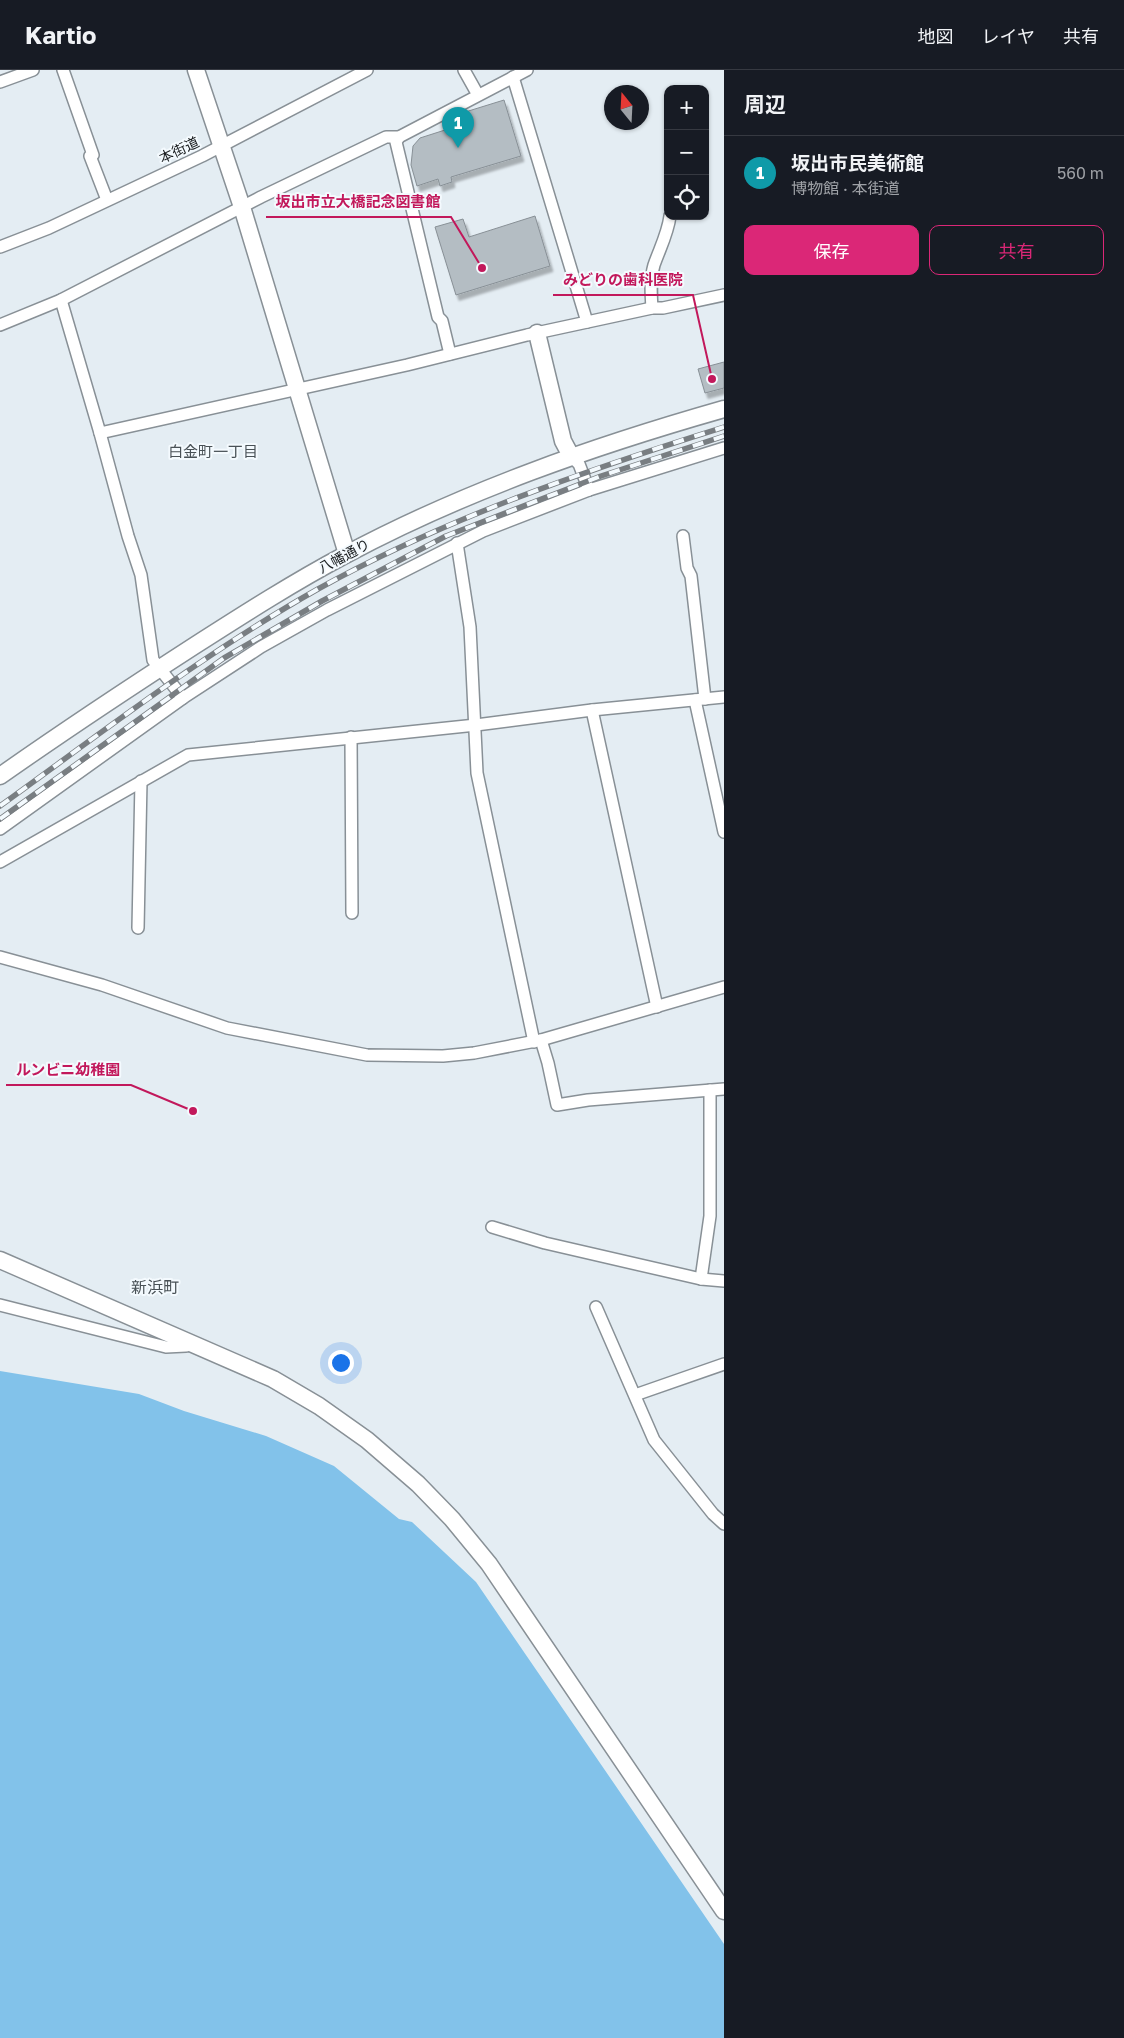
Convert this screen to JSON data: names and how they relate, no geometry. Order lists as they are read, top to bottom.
{
  "streets": {
    "street": ["本街道", "八幡通り"]
  },
  "districts": ["白金町一丁目", "新浜町"],
  "places": ["坂出市立大橋記念図書館", "みどりの歯科医院", "ルンビニ幼稚園"],
  "north": "top",
  "page": {
    "header": "Kartio",
    "nav": ["地図", "レイヤ", "共有"],
    "heading": "周辺",
    "map_buttons": ["+", "−"],
    "pins": "1",
    "list": [
      {
        "mark": "1",
        "name": "坂出市民美術館",
        "note": "博物館 · 本街道",
        "value": "560 m"
      }
    ],
    "buttons": ["保存", "共有"]
  }
}
